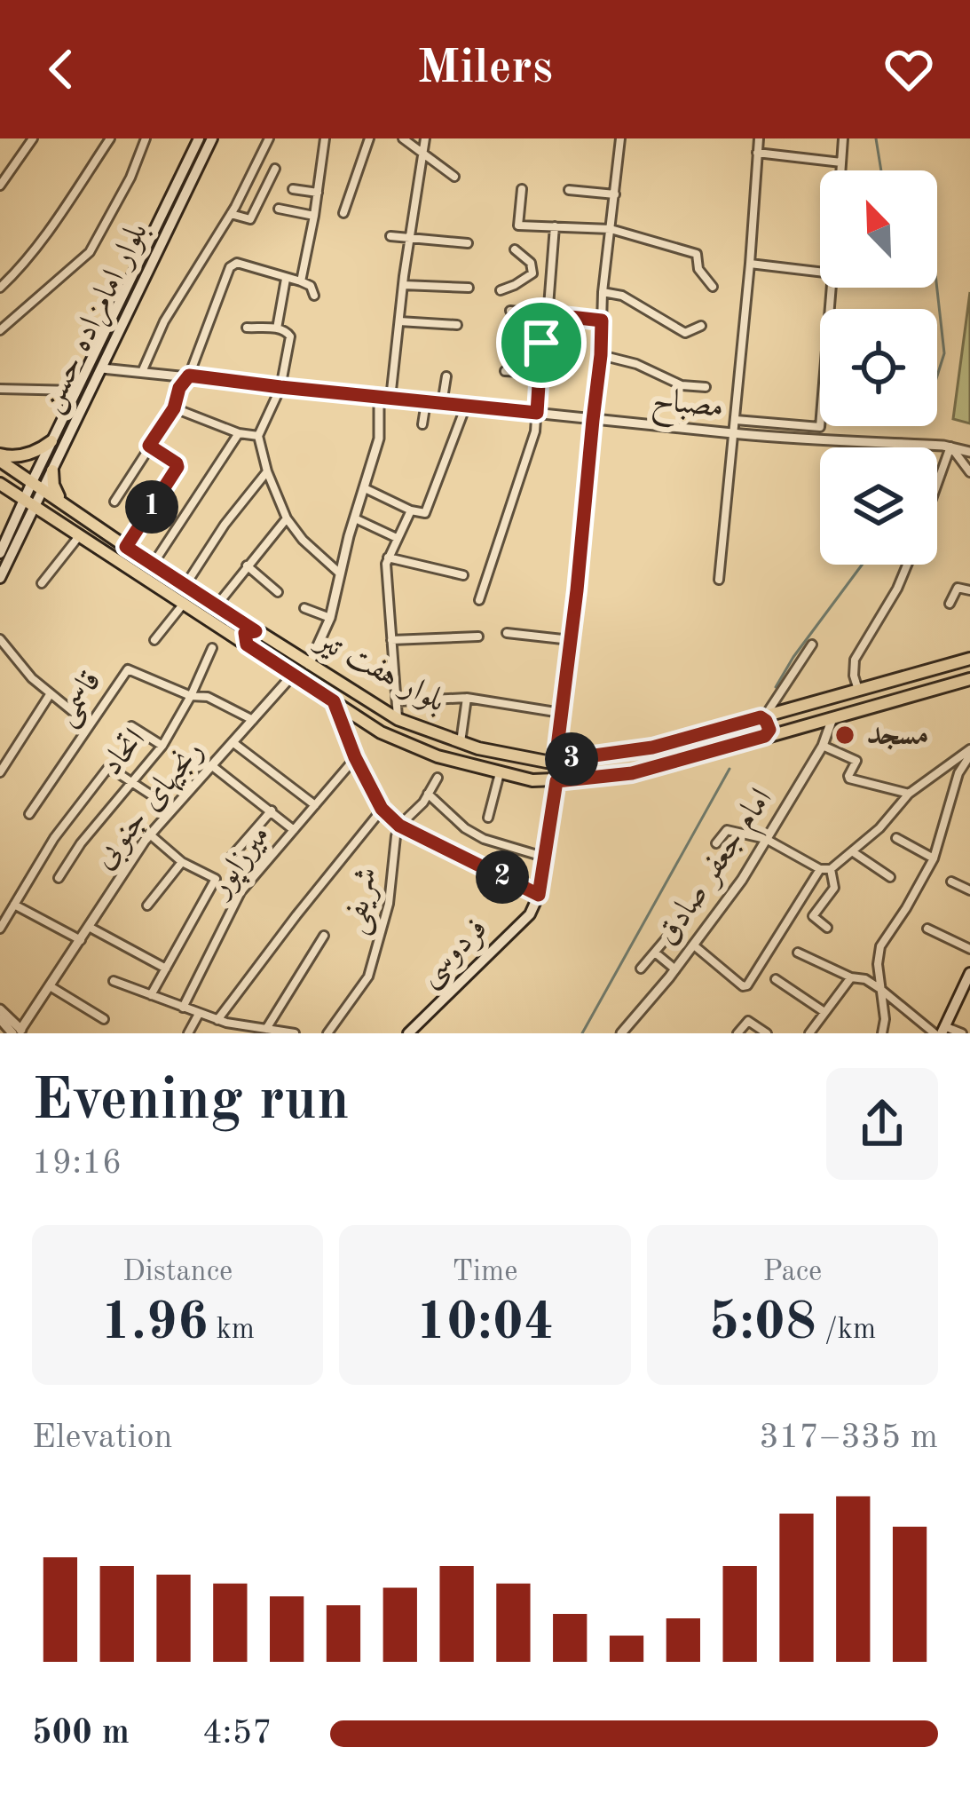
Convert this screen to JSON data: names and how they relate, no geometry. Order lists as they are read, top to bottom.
{
  "streets": {
    "main road": ["بلوار امامزاده حسن", "بلوار هفت تیر", "فردوسی"],
    "street": [
      "مصباح",
      "قاسمی",
      "اتحاد",
      "رنجیهای جنوبی",
      "میرزاپور",
      "امام جعفر صادق",
      "شریفی"
    ]
  },
  "crossings": [
    ["بلوار امامزاده حسن", "مصباح"],
    ["بلوار امامزاده حسن", "بلوار هفت تیر"],
    ["بلوار هفت تیر", "رنجیهای جنوبی"],
    ["بلوار هفت تیر", "امام جعفر صادق"],
    ["بلوار هفت تیر", "فردوسی"],
    ["قاسمی", "اتحاد"],
    ["قاسمی", "رنجیهای جنوبی"]
  ],
  "places": ["مسجد"],
  "north": "top left",
  "page": {
    "header": "Milers",
    "pins": ["1", "3", "2"],
    "heading": ["Evening run", "19:16"],
    "stats": [
      ["Distance", "1.96 km"],
      ["Time", "10:04"],
      ["Pace", "5:08 /km"]
    ],
    "chart": ["Elevation", "317–335 m"],
    "list": [
      {
        "name": "500 m",
        "note": "4:57"
      }
    ]
  }
}
